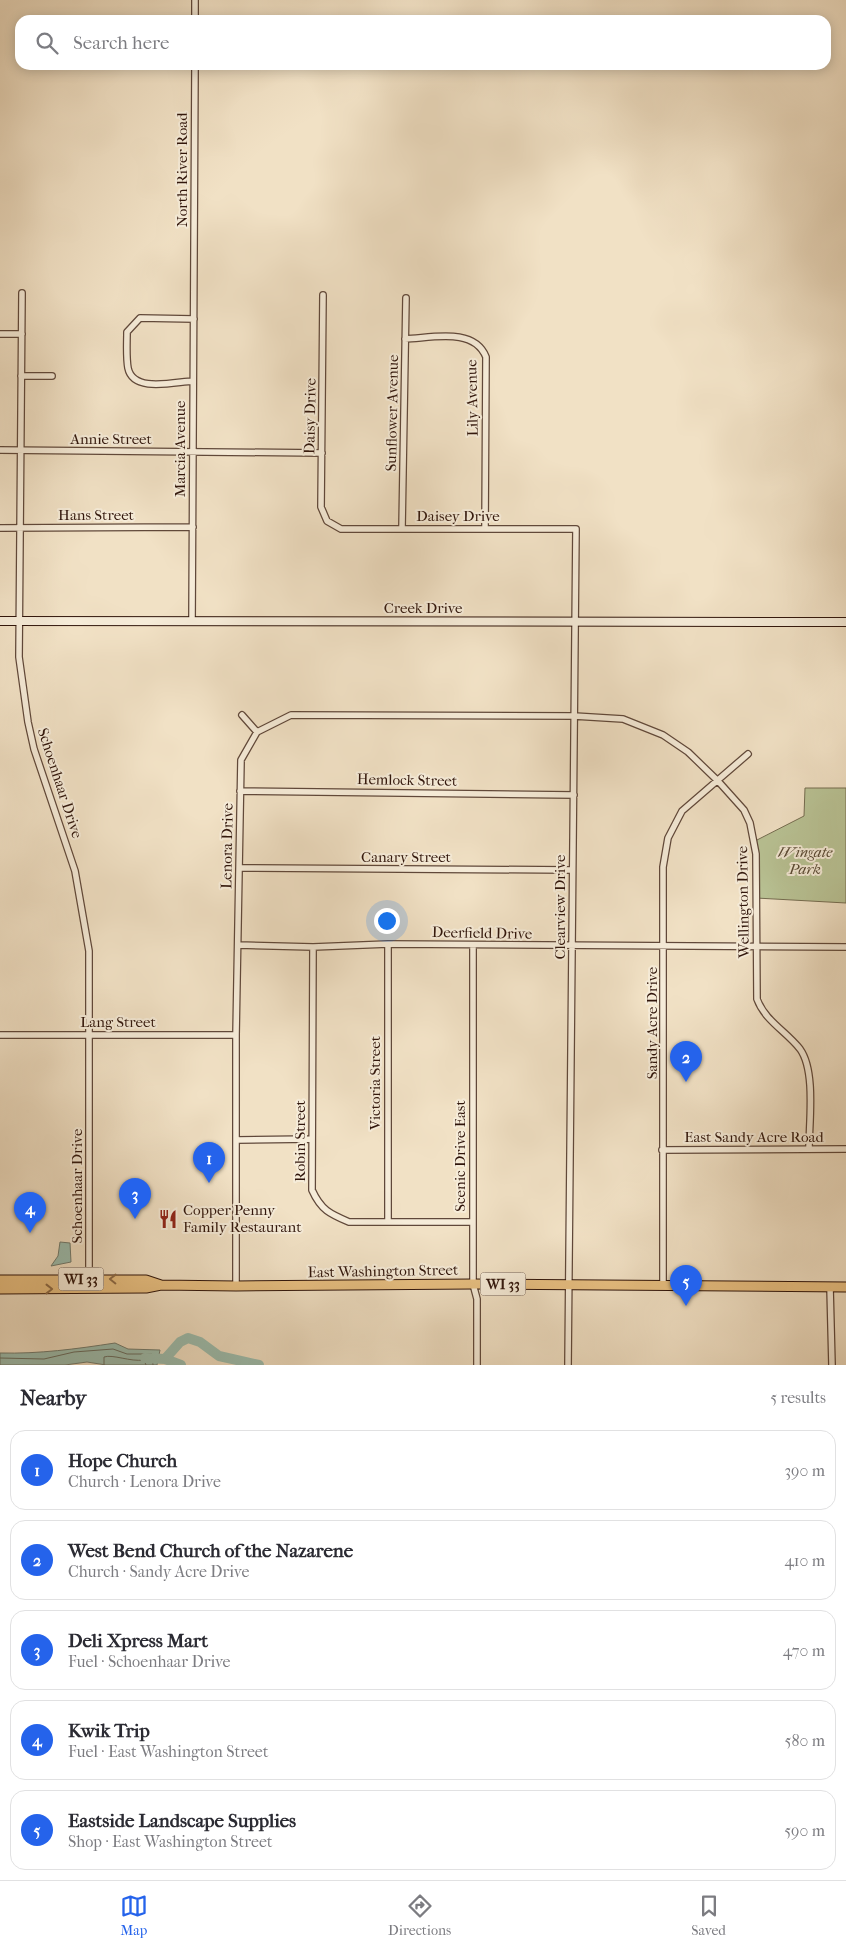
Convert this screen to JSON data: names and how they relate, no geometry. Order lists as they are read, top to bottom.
{
  "streets": {
    "main road": ["East Washington Street", "WI 33"],
    "street": [
      "North River Road",
      "Lily Avenue",
      "Sunflower Avenue",
      "Daisy Drive",
      "Annie Street",
      "Marcia Avenue",
      "Hans Street",
      "Daisey Drive",
      "Creek Drive",
      "Hemlock Street",
      "Schoenhaar Drive",
      "Lenora Drive",
      "Canary Street",
      "Wellington Drive",
      "Clearview Drive",
      "Deerfield Drive",
      "Lang Street",
      "Sandy Acre Drive",
      "Victoria Street",
      "East Sandy Acre Road",
      "Robin Street",
      "Scenic Drive East"
    ]
  },
  "crossings": [
    ["North River Road", "Marcia Avenue"],
    ["Lily Avenue", "Sunflower Avenue"],
    ["Lily Avenue", "Daisey Drive"],
    ["Sunflower Avenue", "Daisey Drive"],
    ["Daisy Drive", "Annie Street"],
    ["Daisy Drive", "Daisey Drive"],
    ["Annie Street", "Marcia Avenue"],
    ["Annie Street", "Schoenhaar Drive"],
    ["Marcia Avenue", "Hans Street"],
    ["Marcia Avenue", "Creek Drive"],
    ["Hans Street", "Schoenhaar Drive"],
    ["Daisey Drive", "Clearview Drive"],
    ["Creek Drive", "Schoenhaar Drive"],
    ["Creek Drive", "Clearview Drive"],
    ["Hemlock Street", "Lenora Drive"],
    ["Hemlock Street", "Clearview Drive"],
    ["Schoenhaar Drive", "Lang Street"],
    ["Schoenhaar Drive", "East Washington Street"],
    ["Lenora Drive", "Canary Street"],
    ["Lenora Drive", "Deerfield Drive"],
    ["Lenora Drive", "Lang Street"],
    ["Lenora Drive", "East Washington Street"],
    ["Canary Street", "Clearview Drive"],
    ["Wellington Drive", "Clearview Drive"],
    ["Wellington Drive", "Deerfield Drive"],
    ["Wellington Drive", "Sandy Acre Drive"],
    ["Wellington Drive", "East Sandy Acre Road"],
    ["Clearview Drive", "Deerfield Drive"],
    ["Clearview Drive", "East Washington Street"],
    ["Deerfield Drive", "Sandy Acre Drive"],
    ["Deerfield Drive", "Victoria Street"],
    ["Deerfield Drive", "Robin Street"],
    ["Deerfield Drive", "Scenic Drive East"],
    ["Sandy Acre Drive", "East Sandy Acre Road"],
    ["Sandy Acre Drive", "East Washington Street"],
    ["Victoria Street", "Robin Street"],
    ["Robin Street", "Scenic Drive East"],
    ["Scenic Drive East", "East Washington Street"]
  ],
  "parks": ["Wingate Park"],
  "places": {
    "restaurant": ["Copper Penny Family Restaurant"]
  },
  "page": {
    "search": "Search here",
    "pins": [
      "2",
      "1",
      "3",
      "4",
      "5"
    ],
    "heading": ["Nearby", "5 results"],
    "list": [
      {
        "mark": "1",
        "name": "Hope Church",
        "note": "Church · Lenora Drive",
        "value": "390 m"
      },
      {
        "mark": "2",
        "name": "West Bend Church of the Nazarene",
        "note": "Church · Sandy Acre Drive",
        "value": "410 m"
      },
      {
        "mark": "3",
        "name": "Deli Xpress Mart",
        "note": "Fuel · Schoenhaar Drive",
        "value": "470 m"
      },
      {
        "mark": "4",
        "name": "Kwik Trip",
        "note": "Fuel · East Washington Street",
        "value": "580 m"
      },
      {
        "mark": "5",
        "name": "Eastside Landscape Supplies",
        "note": "Shop · East Washington Street",
        "value": "590 m"
      }
    ],
    "nav": ["Map", "Directions", "Saved"]
  }
}
